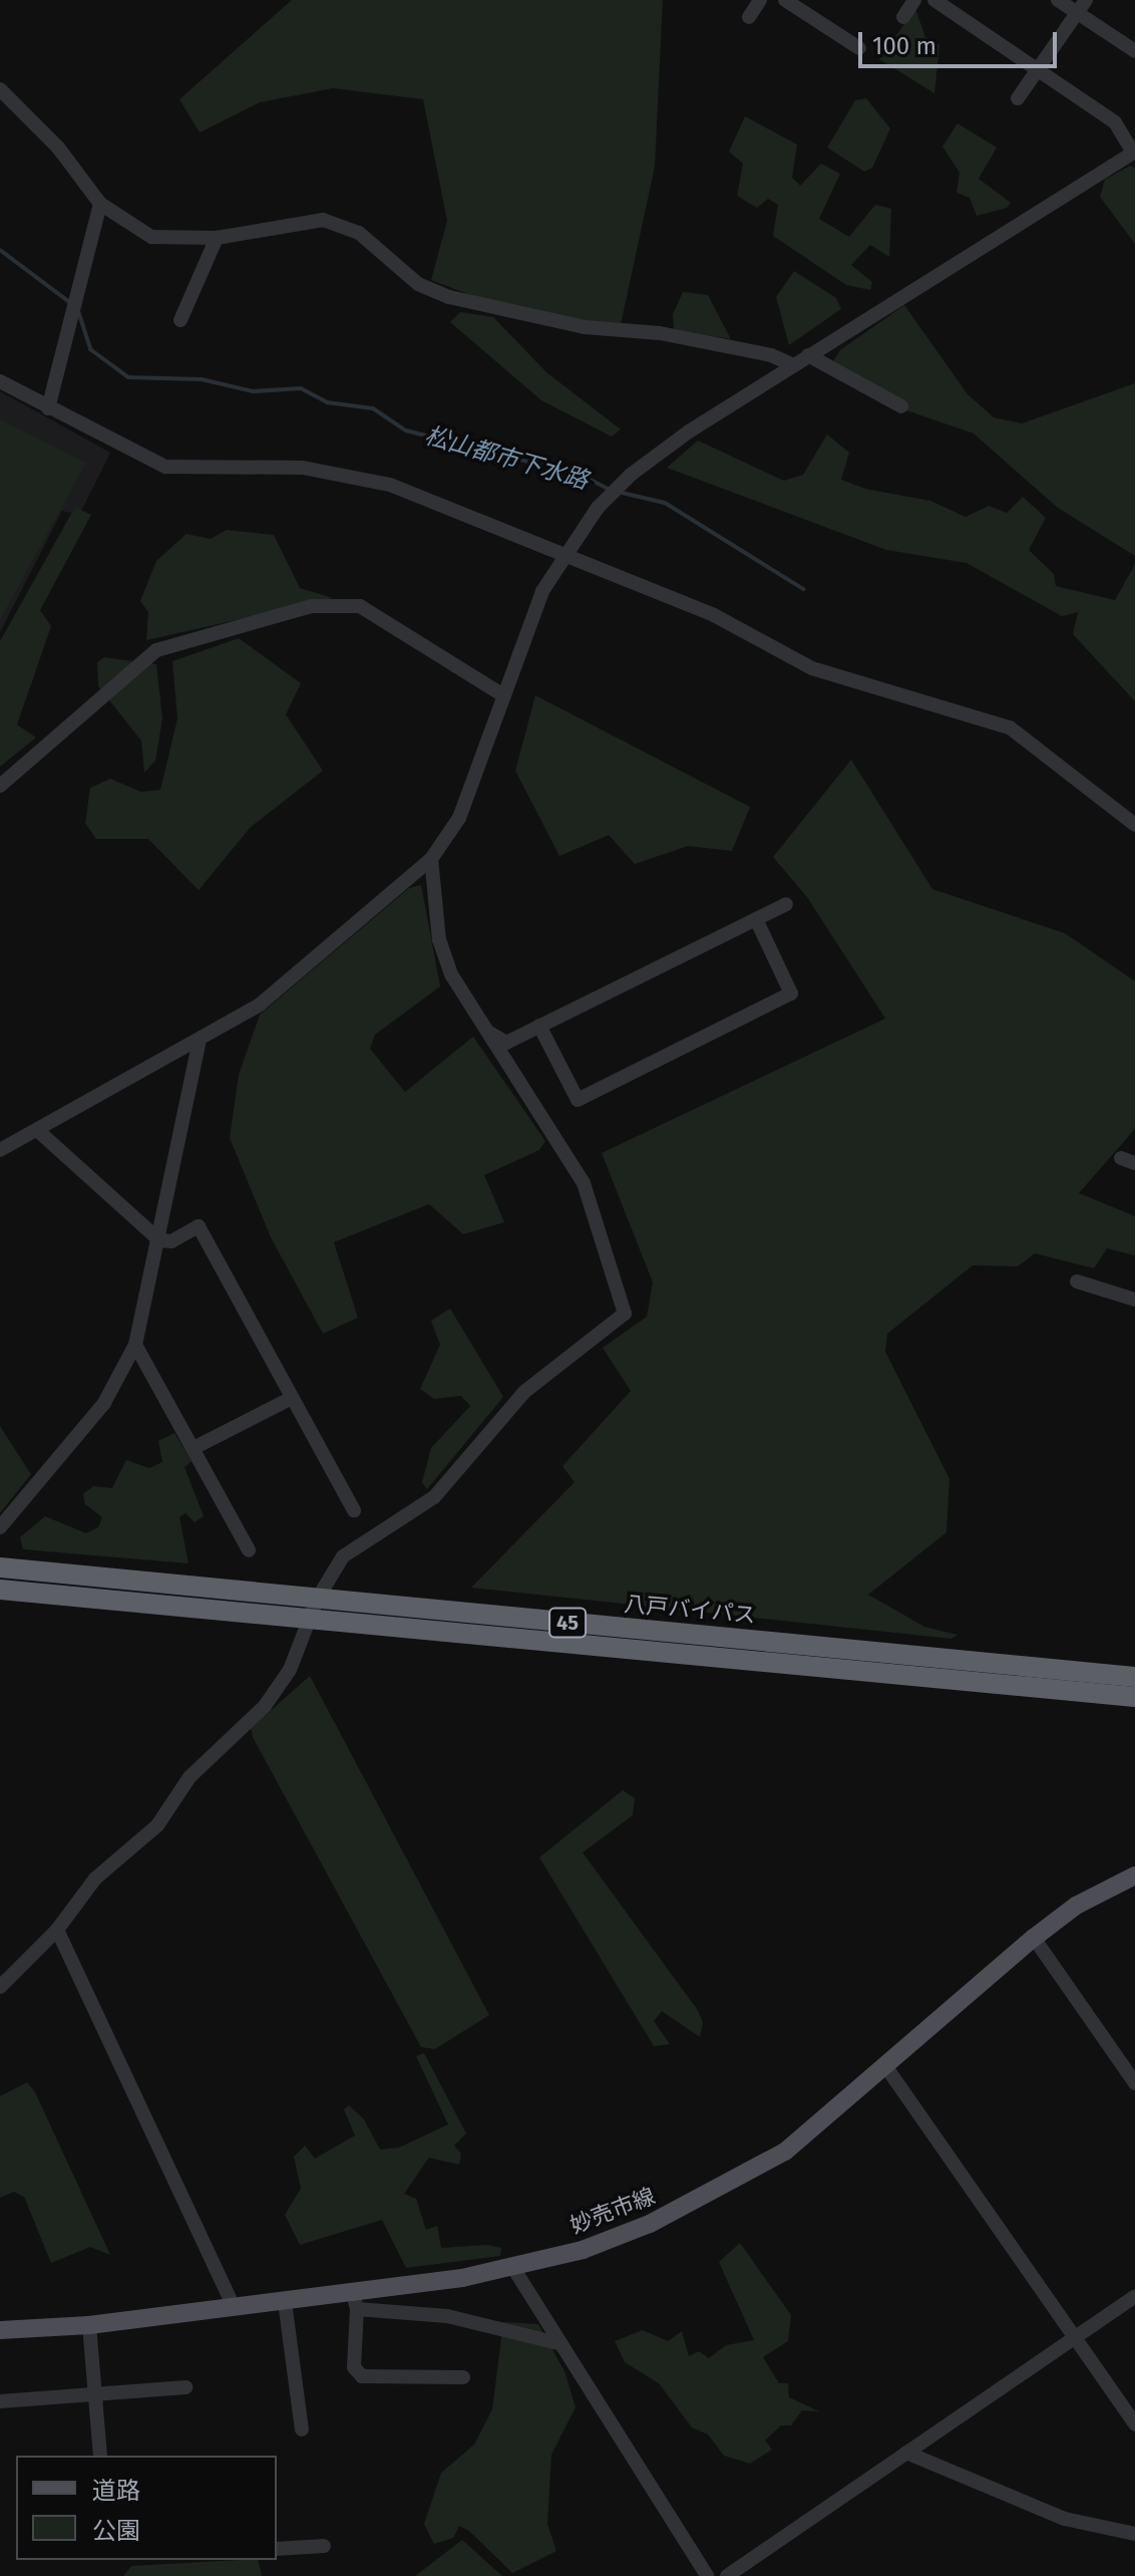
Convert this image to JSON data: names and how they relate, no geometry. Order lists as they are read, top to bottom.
{
  "streets": {
    "highway": ["八戸バイパス", "45"],
    "main road": ["妙売市線"]
  },
  "water": ["松山都市下水路"],
  "legend": ["道路", "公園"],
  "scale_bar": "100 m"
}
